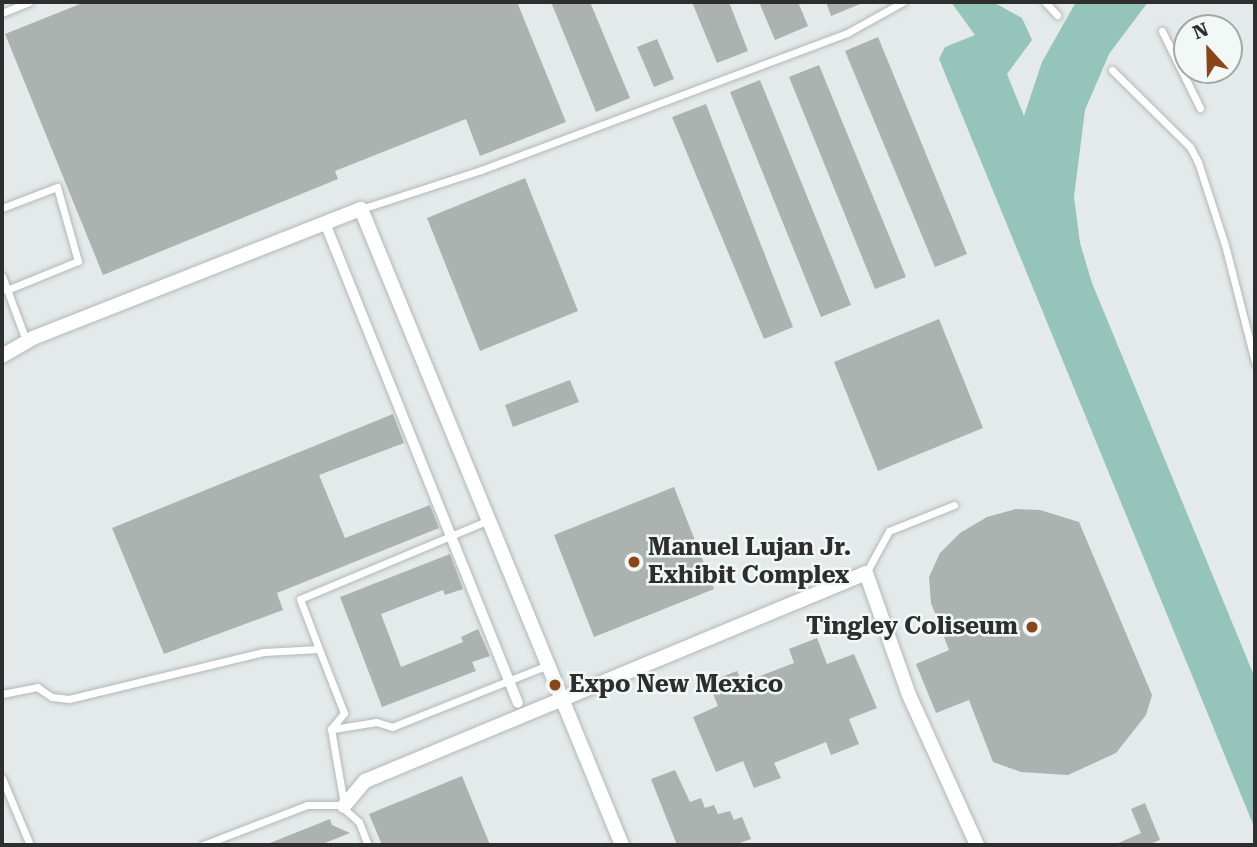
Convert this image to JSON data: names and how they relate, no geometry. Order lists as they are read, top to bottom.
{
  "places": ["Manuel Lujan Jr. Exhibit Complex", "Tingley Coliseum", "Expo New Mexico"],
  "north": "top"
}
